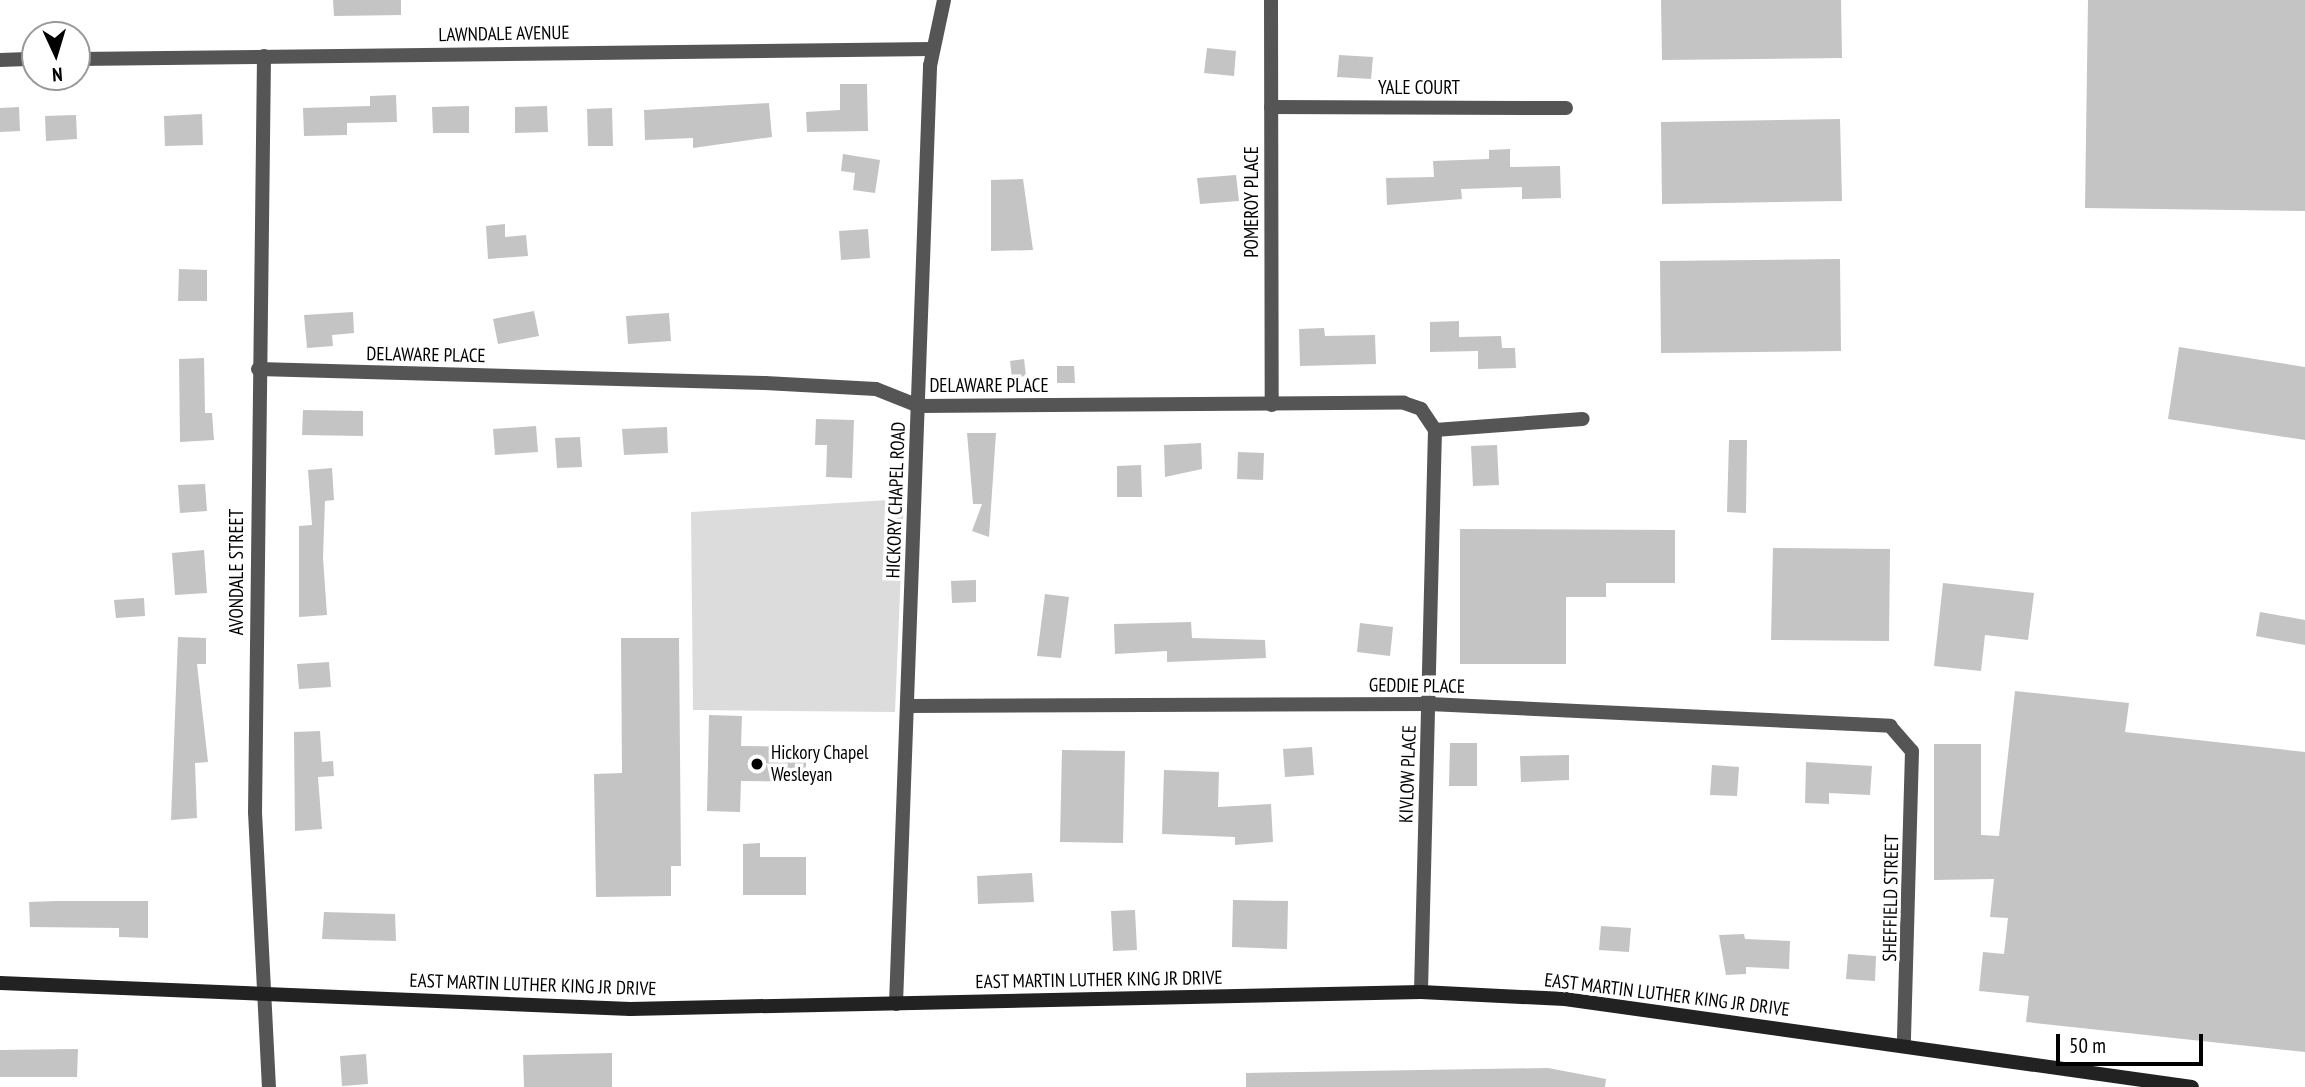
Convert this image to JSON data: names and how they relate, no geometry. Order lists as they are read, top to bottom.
{
  "streets": {
    "main road": ["EAST MARTIN LUTHER KING JR DRIVE"],
    "street": [
      "LAWNDALE AVENUE",
      "YALE COURT",
      "POMEROY PLACE",
      "DELAWARE PLACE",
      "HICKORY CHAPEL ROAD",
      "AVONDALE STREET",
      "GEDDIE PLACE",
      "KIVLOW PLACE",
      "SHEFFIELD STREET"
    ]
  },
  "crossings": [
    ["LAWNDALE AVENUE", "HICKORY CHAPEL ROAD"],
    ["LAWNDALE AVENUE", "AVONDALE STREET"],
    ["YALE COURT", "POMEROY PLACE"],
    ["POMEROY PLACE", "DELAWARE PLACE"],
    ["DELAWARE PLACE", "HICKORY CHAPEL ROAD"],
    ["DELAWARE PLACE", "AVONDALE STREET"],
    ["DELAWARE PLACE", "KIVLOW PLACE"],
    ["HICKORY CHAPEL ROAD", "GEDDIE PLACE"],
    ["HICKORY CHAPEL ROAD", "EAST MARTIN LUTHER KING JR DRIVE"],
    ["AVONDALE STREET", "EAST MARTIN LUTHER KING JR DRIVE"],
    ["GEDDIE PLACE", "KIVLOW PLACE"],
    ["GEDDIE PLACE", "SHEFFIELD STREET"],
    ["KIVLOW PLACE", "EAST MARTIN LUTHER KING JR DRIVE"],
    ["SHEFFIELD STREET", "EAST MARTIN LUTHER KING JR DRIVE"]
  ],
  "places": ["Hickory Chapel Wesleyan"],
  "scale_bar": "50 m",
  "north": "bottom"
}
